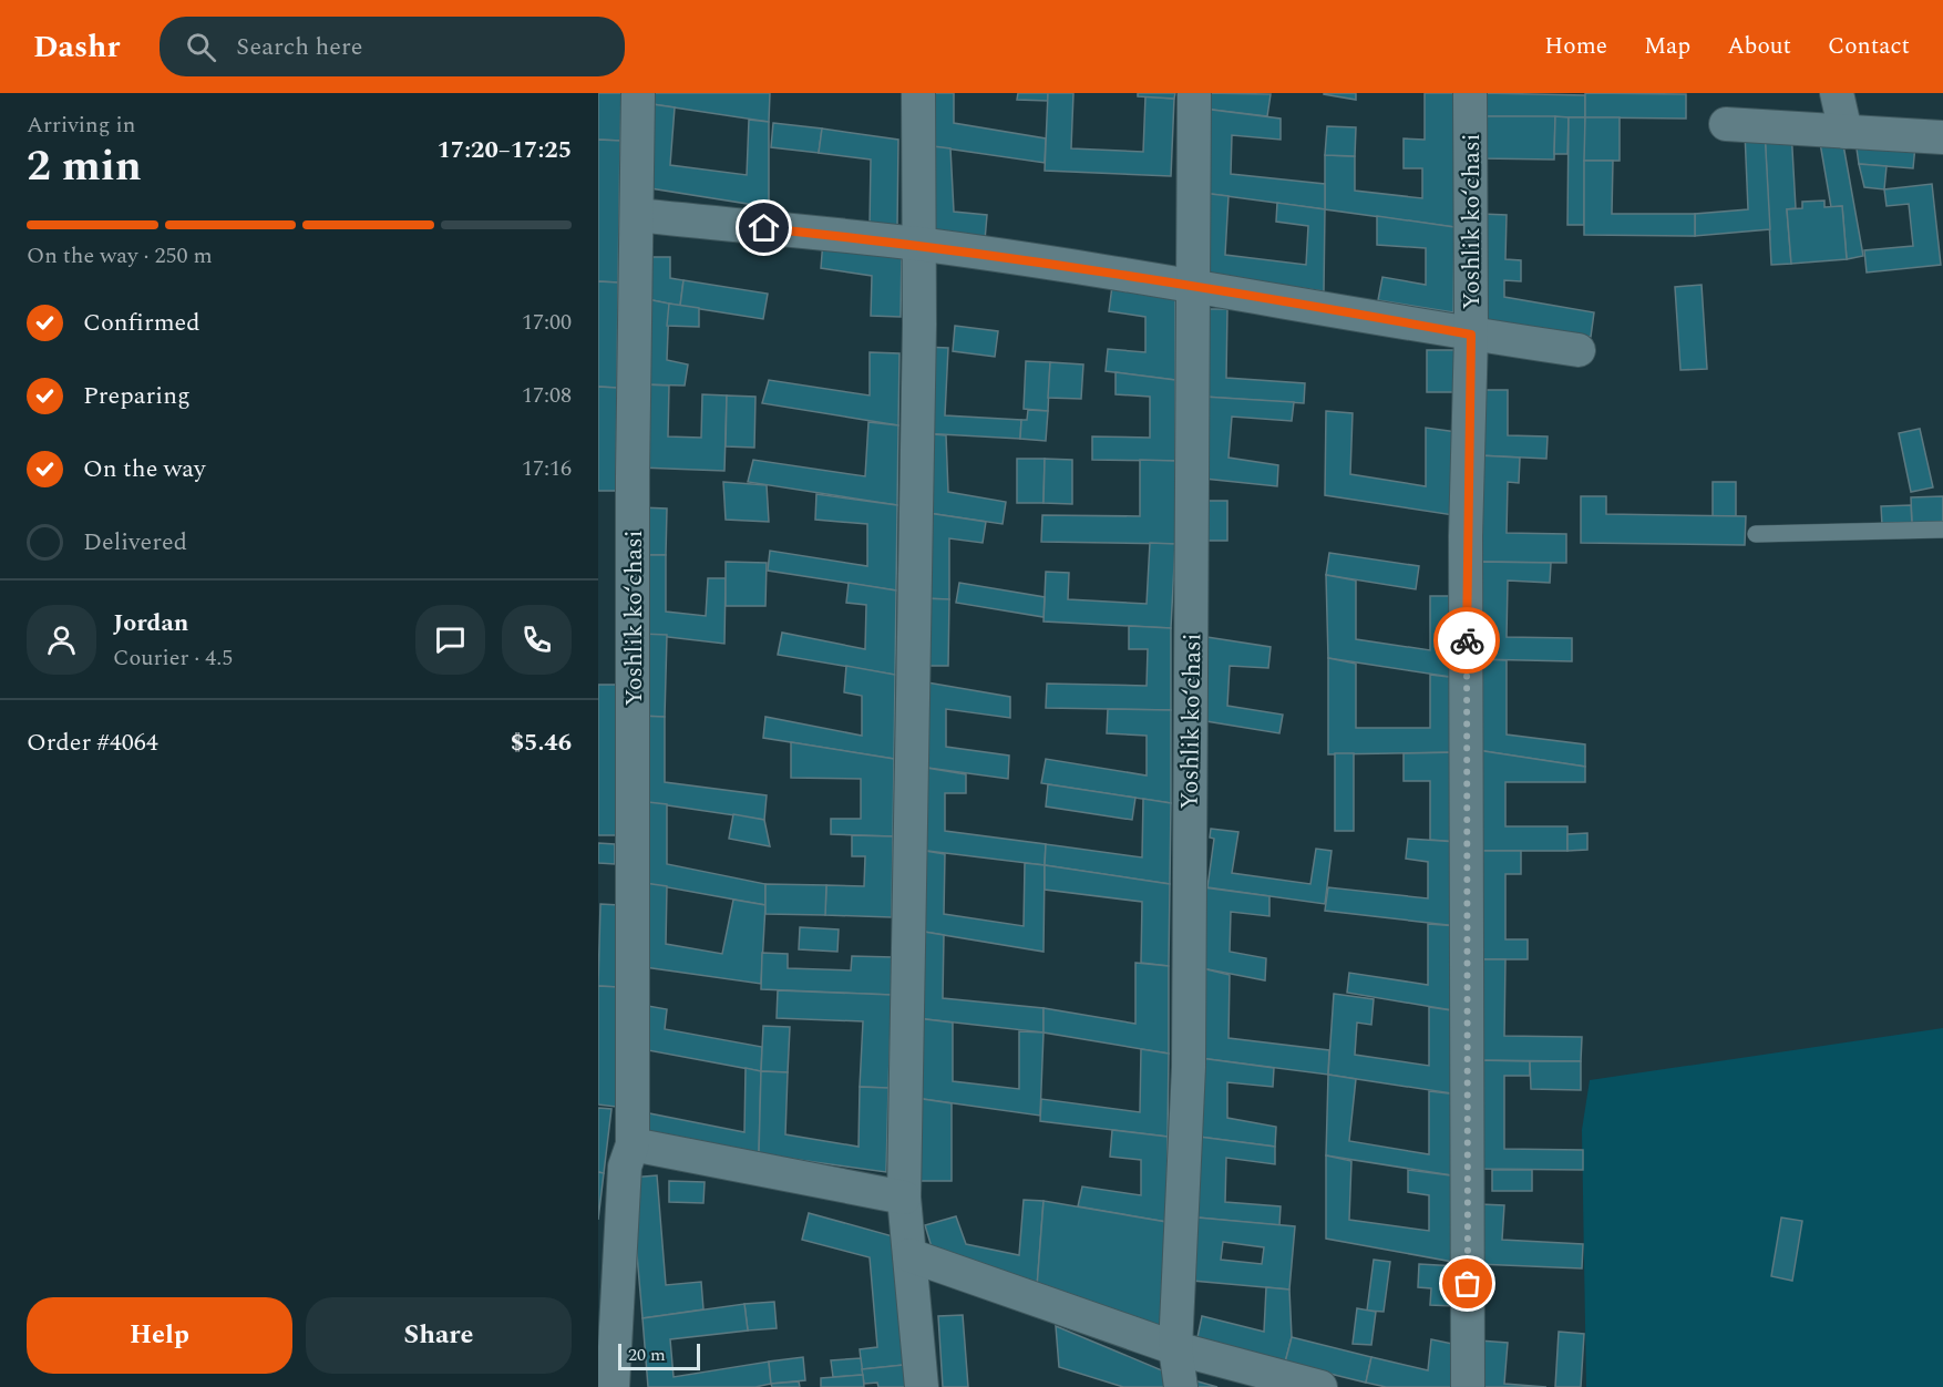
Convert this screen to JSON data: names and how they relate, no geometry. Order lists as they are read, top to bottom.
{
  "streets": {
    "street": ["Yoshlik koʻchasi"]
  },
  "scale_bar": "20 m",
  "page": {
    "header": "Dashr",
    "search": "Search here",
    "nav": [
      "Home",
      "Map",
      "About",
      "Contact"
    ],
    "heading": ["2 min", "Arriving in", "17:20–17:25"],
    "panel": [
      "Jordan",
      "Courier · 4.5",
      "Order #4064",
      "$5.46"
    ],
    "bar": "On the way · 250 m",
    "list": [
      ["Confirmed", "17:00"],
      ["Preparing", "17:08"],
      ["On the way", "17:16"],
      "Delivered"
    ],
    "buttons": ["Help", "Share"],
    "scale": "20 m"
  }
}
